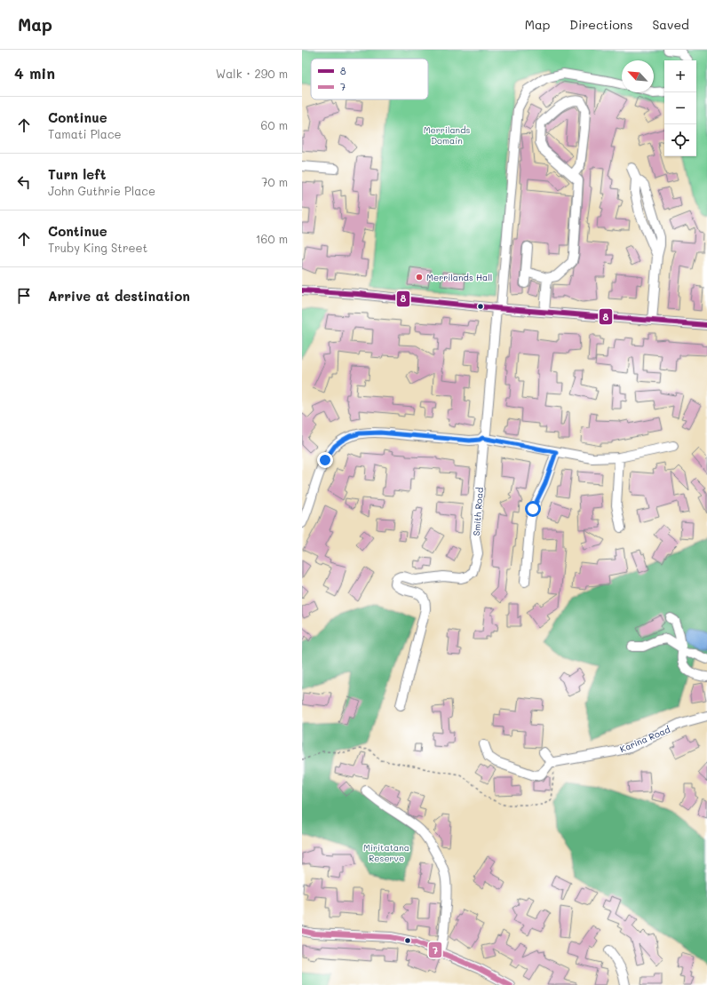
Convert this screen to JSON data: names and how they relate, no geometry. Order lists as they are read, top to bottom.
{
  "streets": {
    "street": ["Smith Road", "Karina Road"]
  },
  "parks": ["Merrilands Domain", "Miritatana Reserve"],
  "places": ["Merrilands Hall"],
  "lines": ["transit line 8", "transit line 7"],
  "legend": ["8", "7"],
  "north": "top left",
  "page": {
    "header": "Map",
    "nav": ["Map", "Directions", "Saved"],
    "heading": ["4 min", "Walk · 290 m"],
    "map_buttons": ["+", "−"],
    "list": [
      ["Continue", "Tamati Place", "60 m"],
      ["Turn left", "John Guthrie Place", "70 m"],
      ["Continue", "Truby King Street", "160 m"],
      "Arrive at destination"
    ]
  }
}
